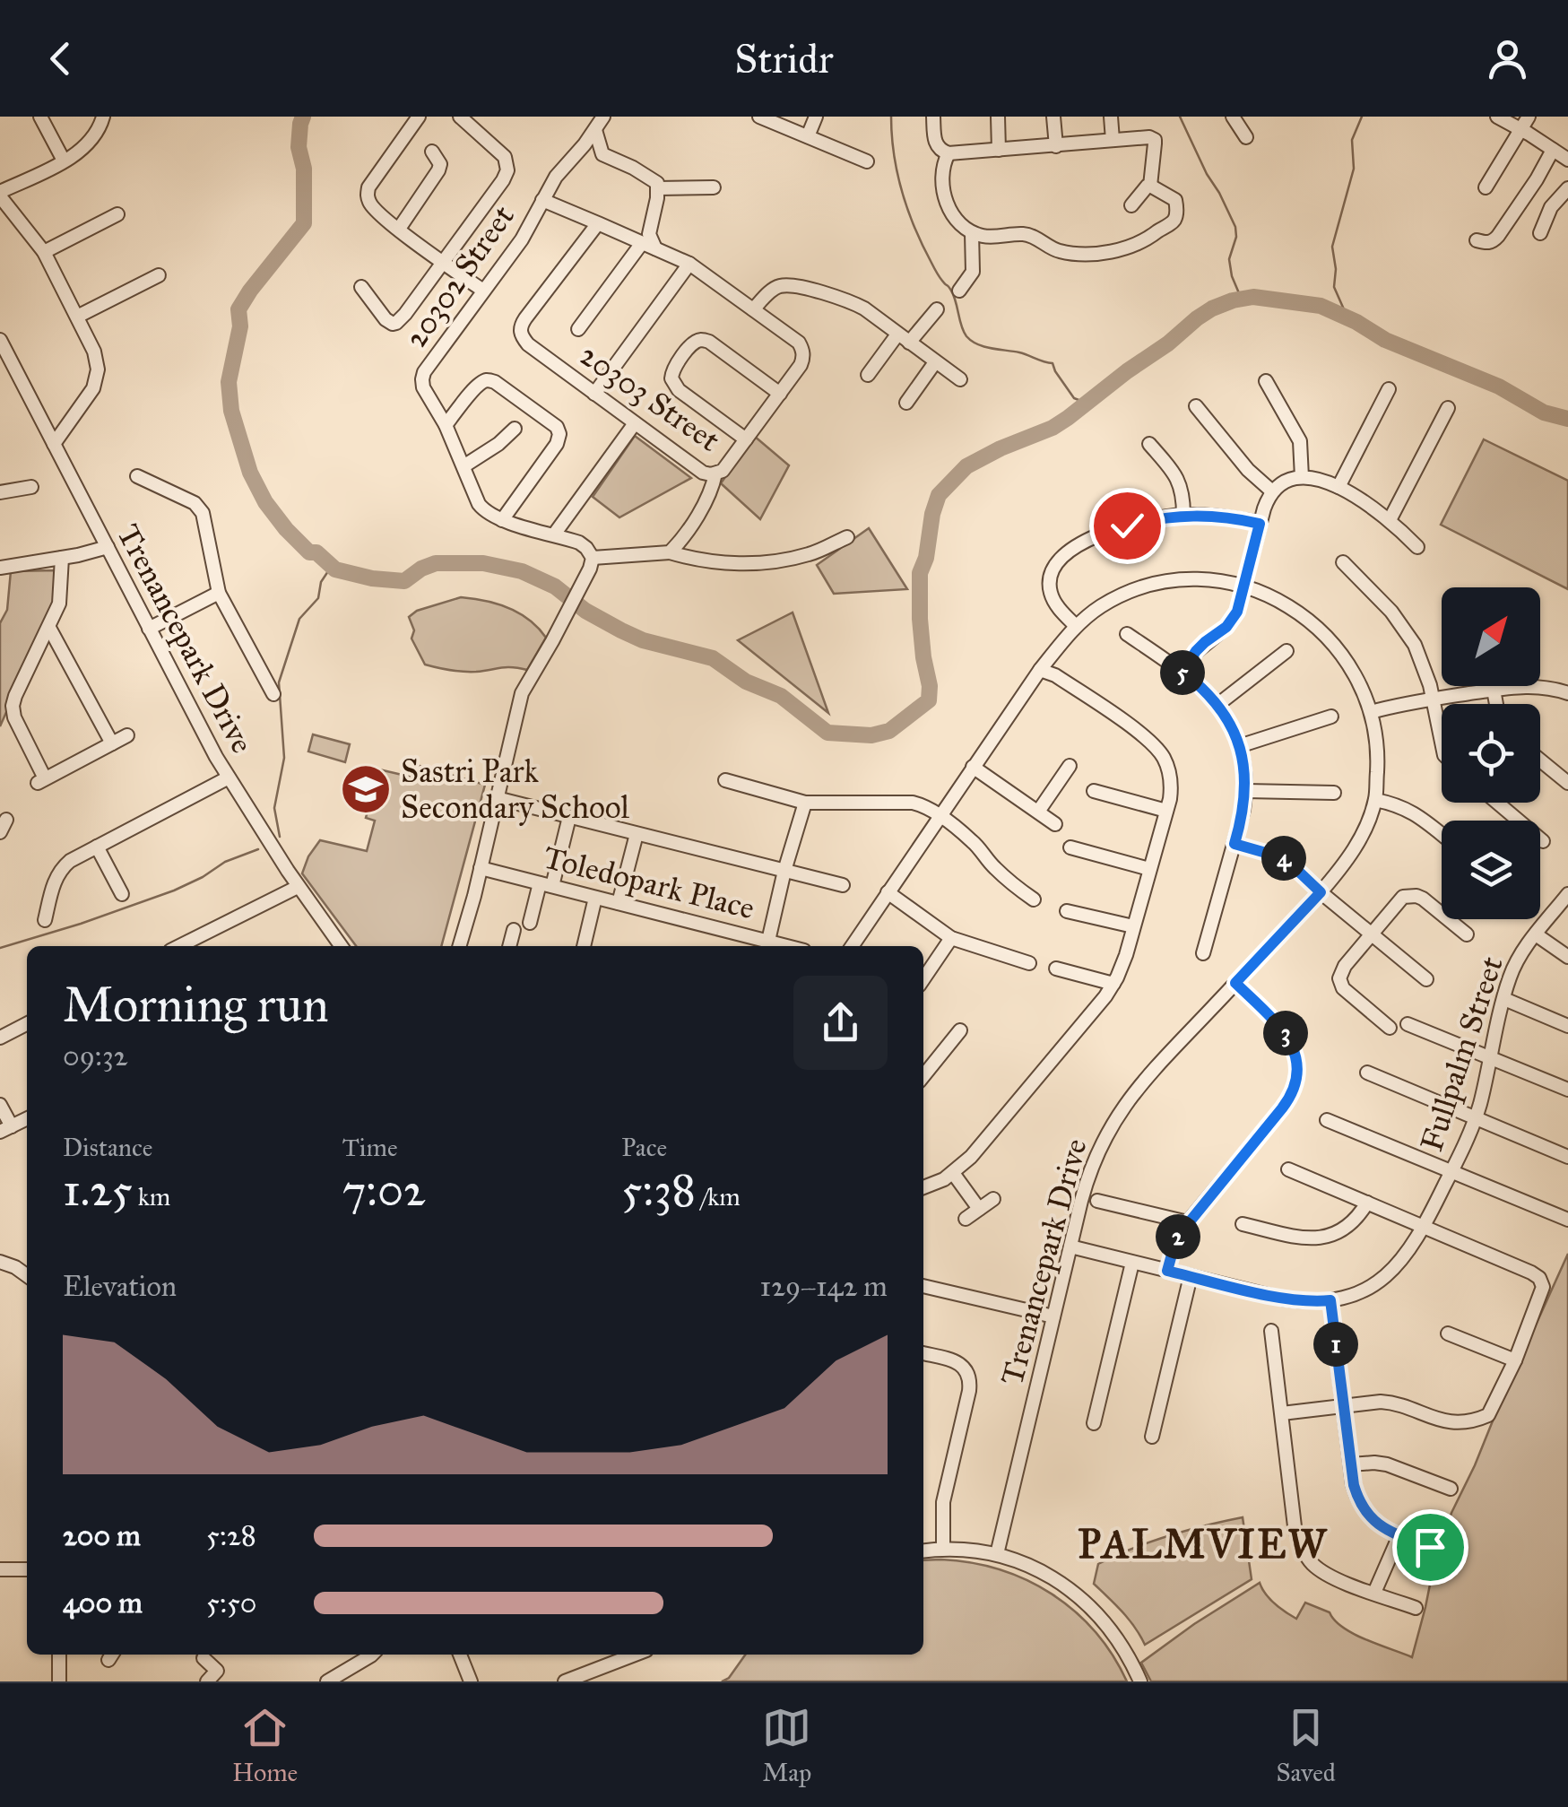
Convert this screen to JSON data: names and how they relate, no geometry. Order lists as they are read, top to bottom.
{
  "streets": {
    "street": [
      "20302 Street",
      "20303 Street",
      "Trenancepark Drive",
      "Toledopark Place",
      "Fullpalm Street"
    ]
  },
  "crossings": [
    ["20302 Street", "20303 Street"],
    ["Trenancepark Drive", "Fullpalm Street"]
  ],
  "districts": ["PALMVIEW"],
  "places": {
    "school or university": ["Sastri Park Secondary School"]
  },
  "north": "top right",
  "page": {
    "header": "Stridr",
    "pins": [
      "5",
      "4",
      "3",
      "2",
      "1"
    ],
    "heading": ["Morning run", "09:32"],
    "stats": [
      ["Distance", "1.25 km"],
      ["Time", "7:02"],
      ["Pace", "5:38 /km"]
    ],
    "chart": ["Elevation", "129–142 m"],
    "list": [
      {
        "name": "200 m",
        "note": "5:28"
      },
      {
        "name": "400 m",
        "note": "5:50"
      }
    ],
    "tabs": ["Home", "Map", "Saved"]
  }
}
